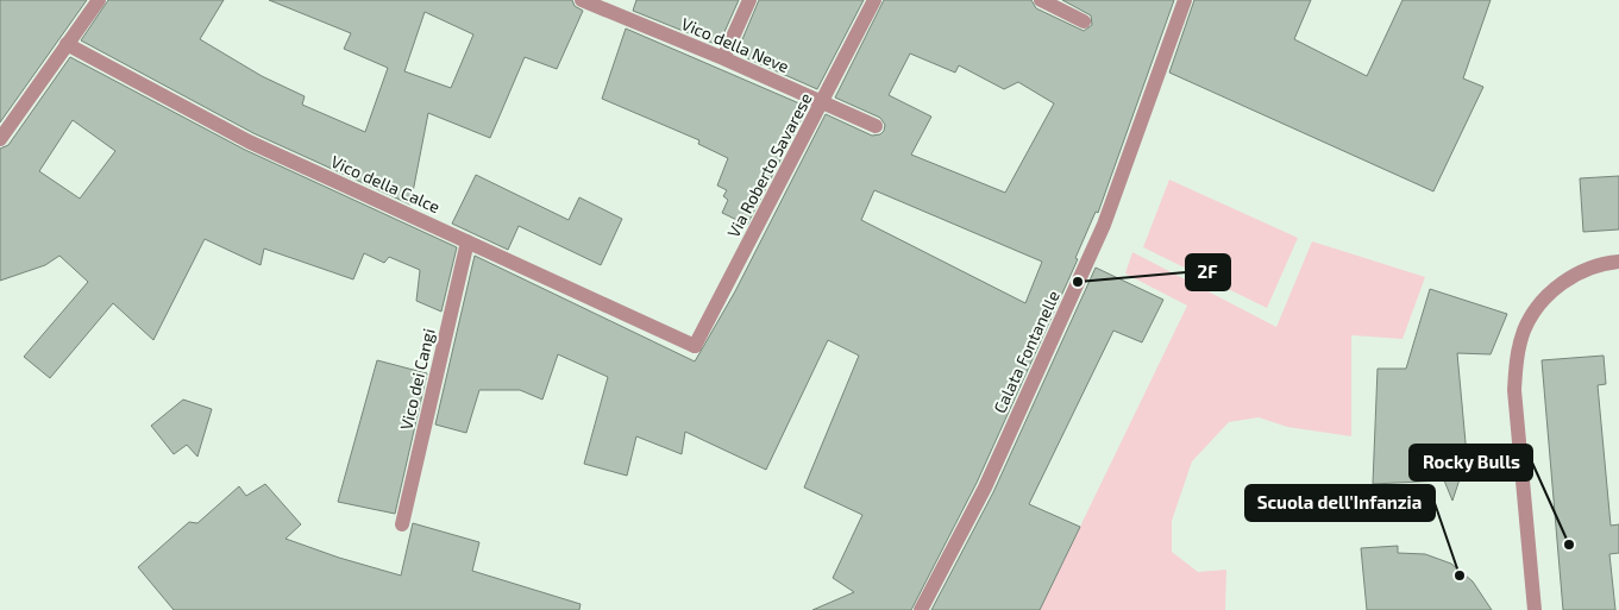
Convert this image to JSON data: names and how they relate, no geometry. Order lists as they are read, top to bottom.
{
  "streets": {
    "street": [
      "Vico della Neve",
      "Via Roberto Savarese",
      "Vico della Calce",
      "Calata Fontanelle",
      "Vico dei Cangi"
    ]
  },
  "crossings": [
    ["Vico della Neve", "Via Roberto Savarese"],
    ["Via Roberto Savarese", "Vico della Calce"],
    ["Vico della Calce", "Vico dei Cangi"]
  ],
  "places": ["2F", "Rocky Bulls", "Scuola dell'Infanzia"]
}
